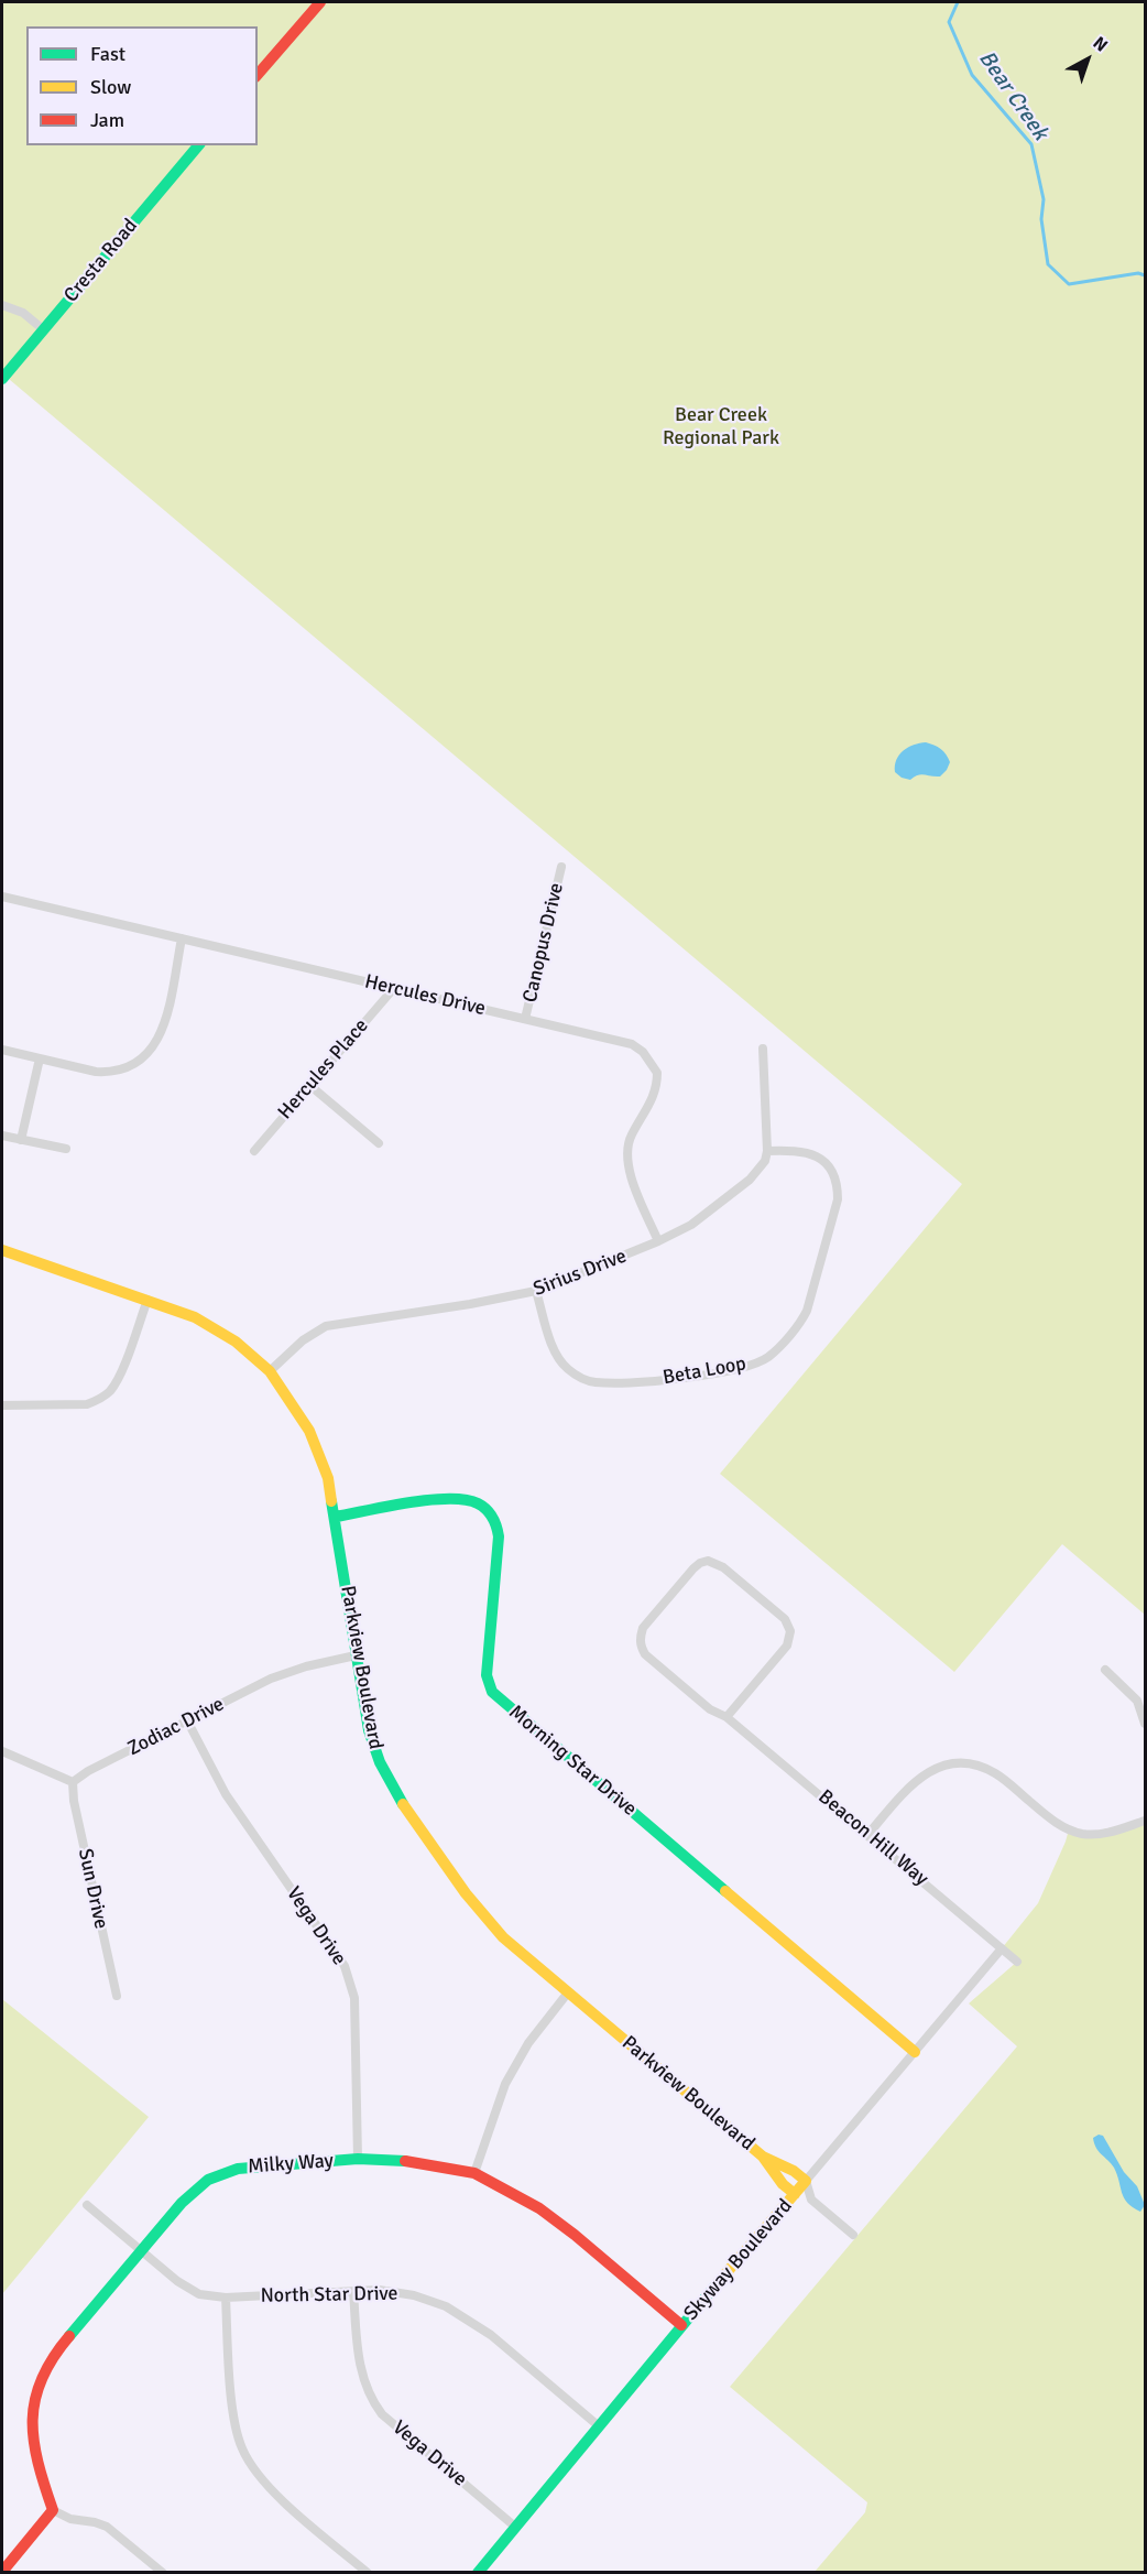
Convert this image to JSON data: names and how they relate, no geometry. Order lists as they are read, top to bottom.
{
  "streets": {
    "street": [
      "Cresta Road",
      "Canopus Drive",
      "Hercules Drive",
      "Hercules Place",
      "Sirius Drive",
      "Beta Loop",
      "Parkview Boulevard",
      "Zodiac Drive",
      "Morning Star Drive",
      "Beacon Hill Way",
      "Sun Drive",
      "Vega Drive",
      "Milky Way",
      "Skyway Boulevard",
      "North Star Drive"
    ]
  },
  "crossings": [
    ["Canopus Drive", "Hercules Drive"],
    ["Hercules Drive", "Hercules Place"],
    ["Hercules Drive", "Sirius Drive"],
    ["Sirius Drive", "Beta Loop"],
    ["Sirius Drive", "Parkview Boulevard"],
    ["Parkview Boulevard", "Zodiac Drive"],
    ["Parkview Boulevard", "Morning Star Drive"],
    ["Parkview Boulevard", "Skyway Boulevard"],
    ["Zodiac Drive", "Sun Drive"],
    ["Zodiac Drive", "Vega Drive"],
    ["Morning Star Drive", "Skyway Boulevard"],
    ["Beacon Hill Way", "Skyway Boulevard"],
    ["Vega Drive", "Milky Way"],
    ["Vega Drive", "Skyway Boulevard"],
    ["Vega Drive", "North Star Drive"],
    ["Milky Way", "Skyway Boulevard"],
    ["Milky Way", "North Star Drive"],
    ["Skyway Boulevard", "North Star Drive"]
  ],
  "water": ["Bear Creek"],
  "parks": ["Bear Creek Regional Park"],
  "legend": ["Fast", "Slow", "Jam"],
  "north": "top right"
}
